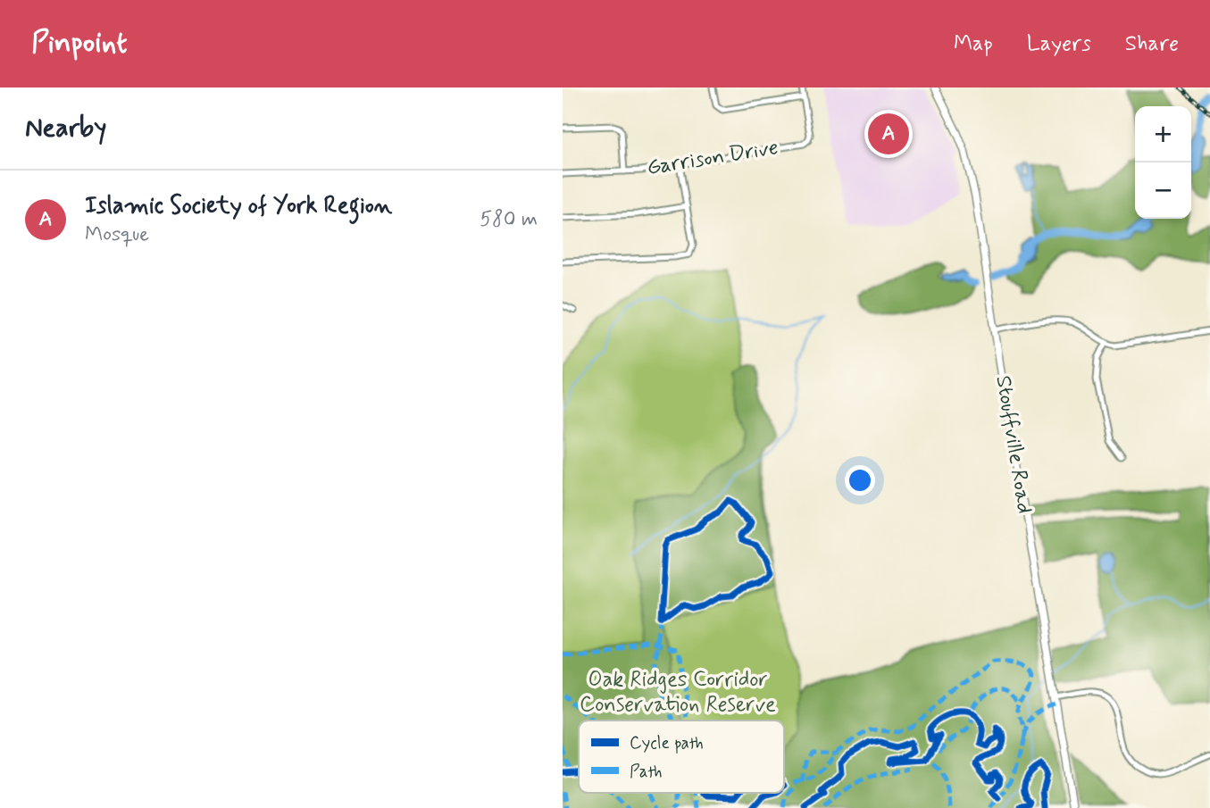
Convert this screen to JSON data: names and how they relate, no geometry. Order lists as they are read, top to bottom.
{
  "streets": {
    "main road": ["Stouffville Road"],
    "street": ["Garrison Drive"]
  },
  "parks": ["Oak Ridges Corridor Conservation Reserve"],
  "legend": ["Cycle path", "Path"],
  "page": {
    "header": "Pinpoint",
    "nav": ["Map", "Layers", "Share"],
    "heading": "Nearby",
    "map_buttons": ["+", "−"],
    "pins": "A",
    "list": [
      {
        "mark": "A",
        "name": "Islamic Society of York Region",
        "note": "Mosque",
        "value": "580 m"
      }
    ]
  }
}
